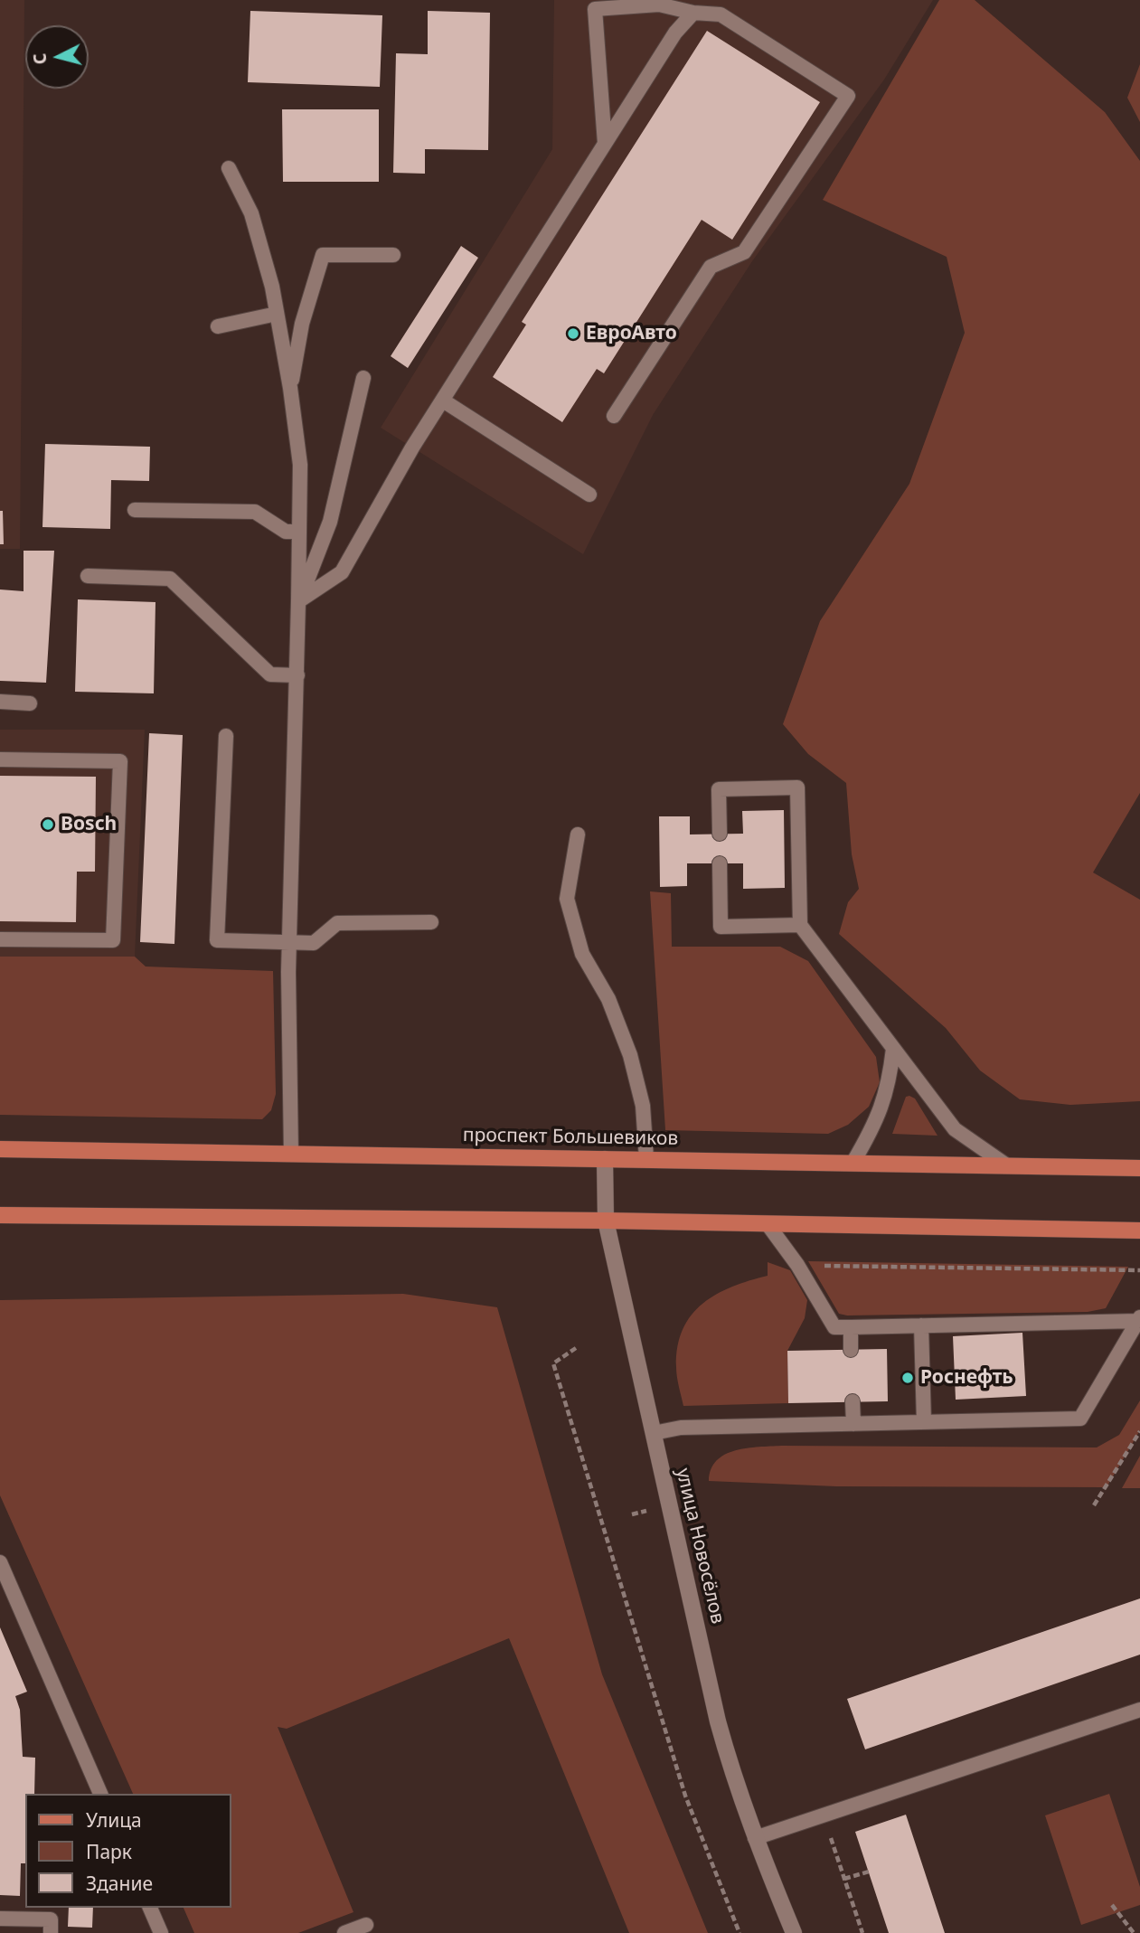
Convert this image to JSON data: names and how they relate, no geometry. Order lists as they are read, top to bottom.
{
  "streets": {
    "main road": ["проспект Большевиков"],
    "street": ["улица Новосёлов"]
  },
  "crossings": [
    ["проспект Большевиков", "улица Новосёлов"]
  ],
  "places": ["ЕвроАвто", "Bosch", "Роснефть"],
  "legend": ["Улица", "Парк", "Здание"],
  "north": "left"
}
